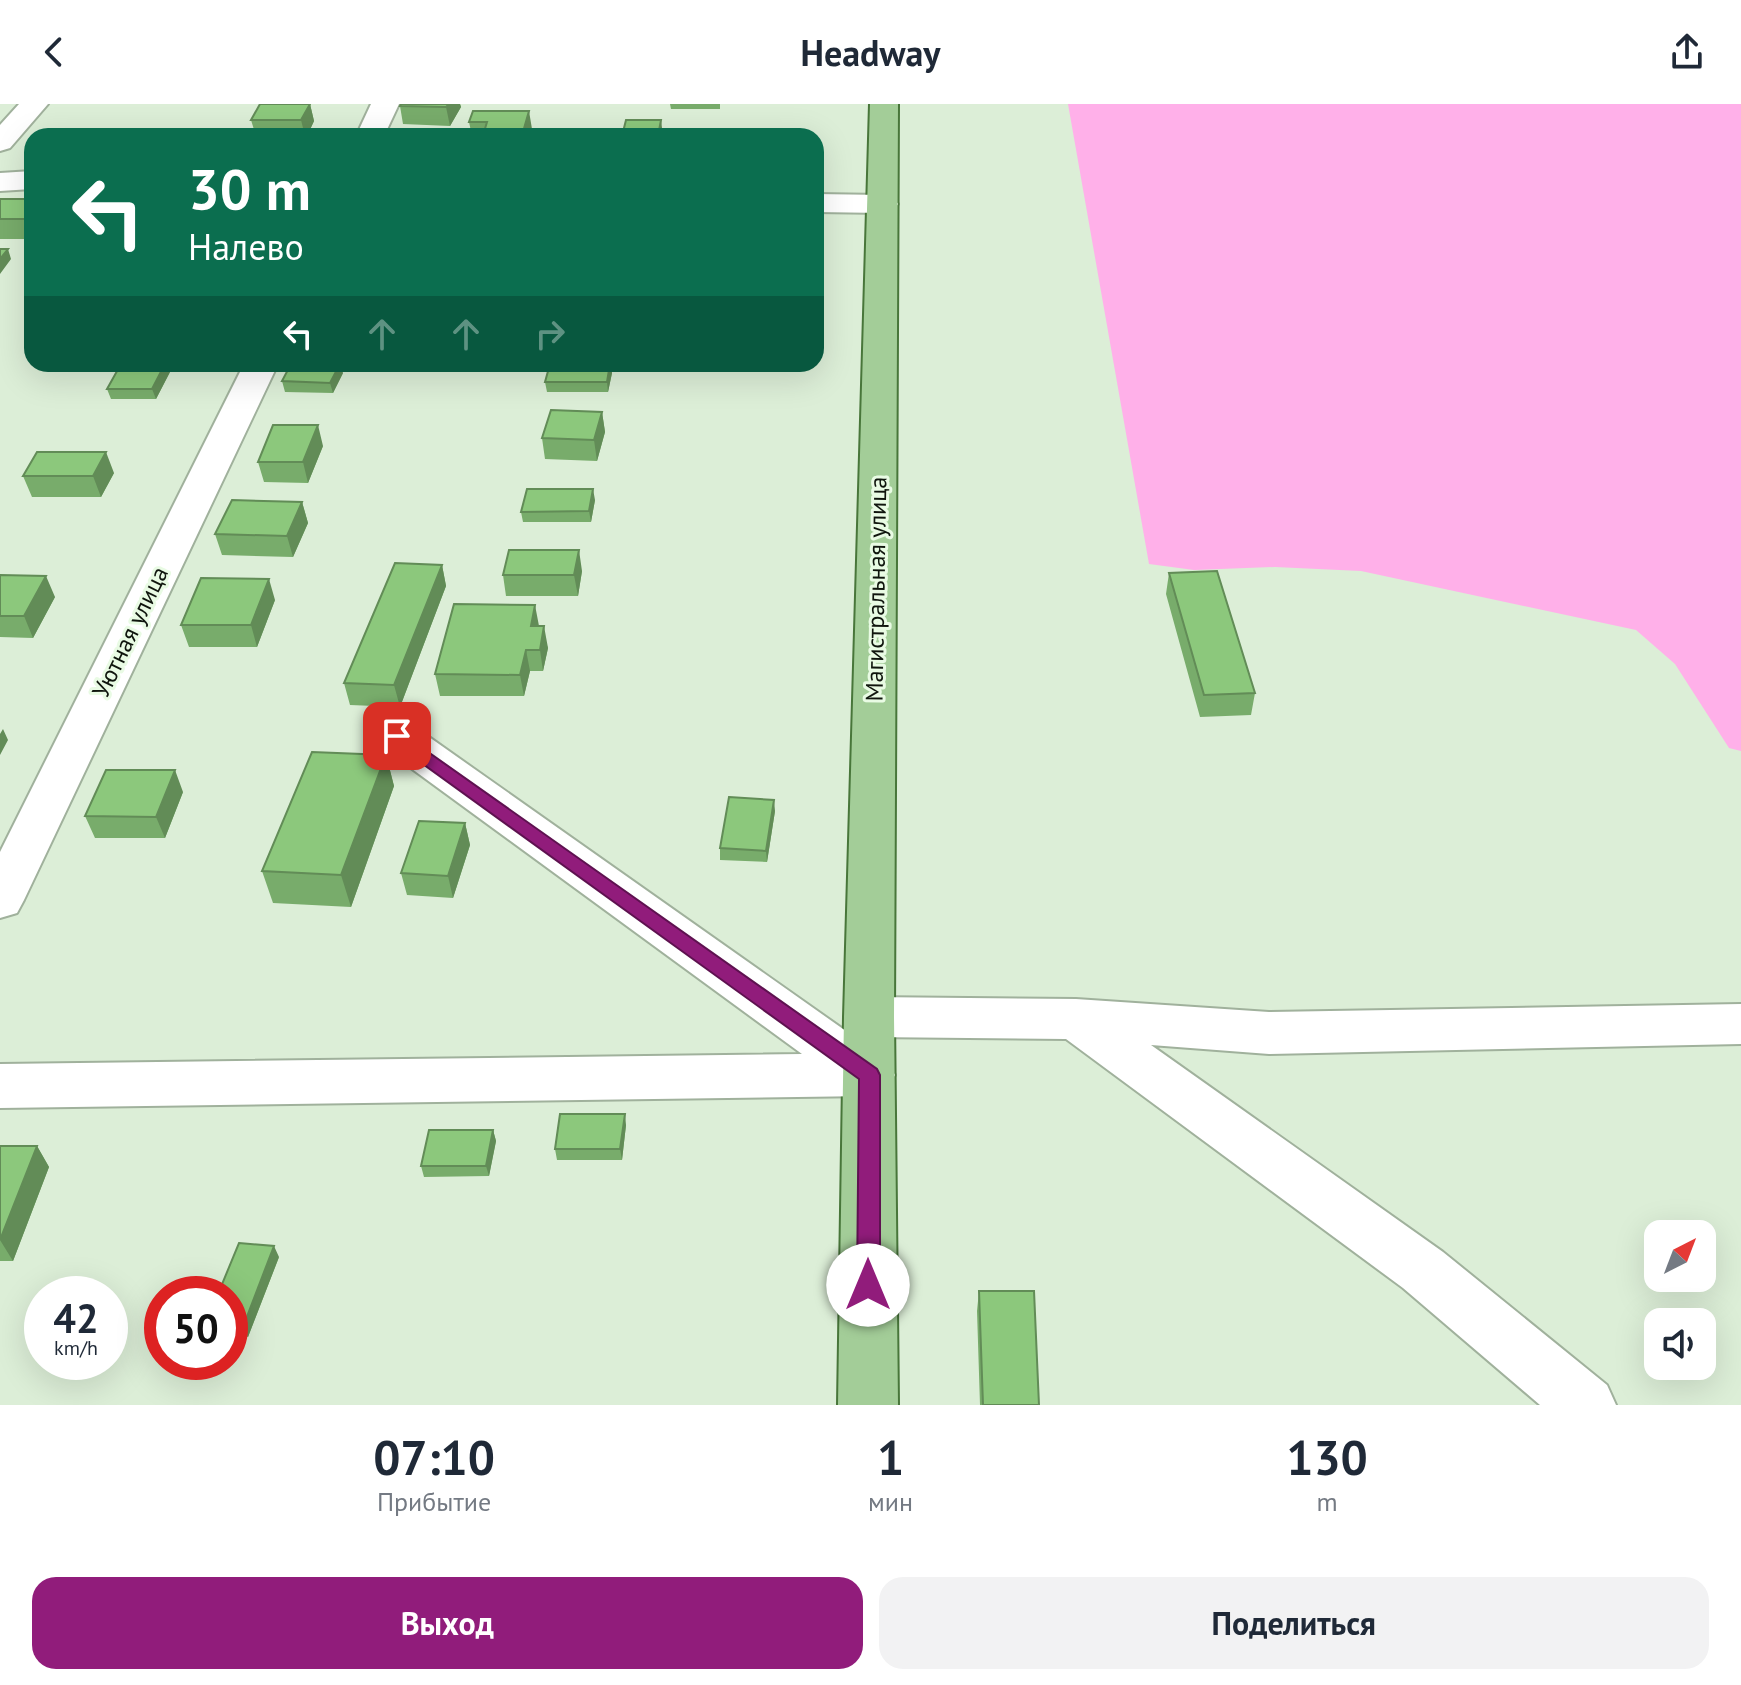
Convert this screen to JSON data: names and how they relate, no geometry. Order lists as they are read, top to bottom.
{
  "streets": {
    "main road": ["Магистральная улица"],
    "street": ["Уютная улица"]
  },
  "north": "top right",
  "page": {
    "header": "Headway",
    "turn": ["30 m", "Налево"],
    "speed": "42 km/h",
    "limit": "50",
    "eta": [
      "07:10",
      "Прибытие",
      "1",
      "мин",
      "130",
      "m"
    ],
    "buttons": ["Выход", "Поделиться"]
  }
}
